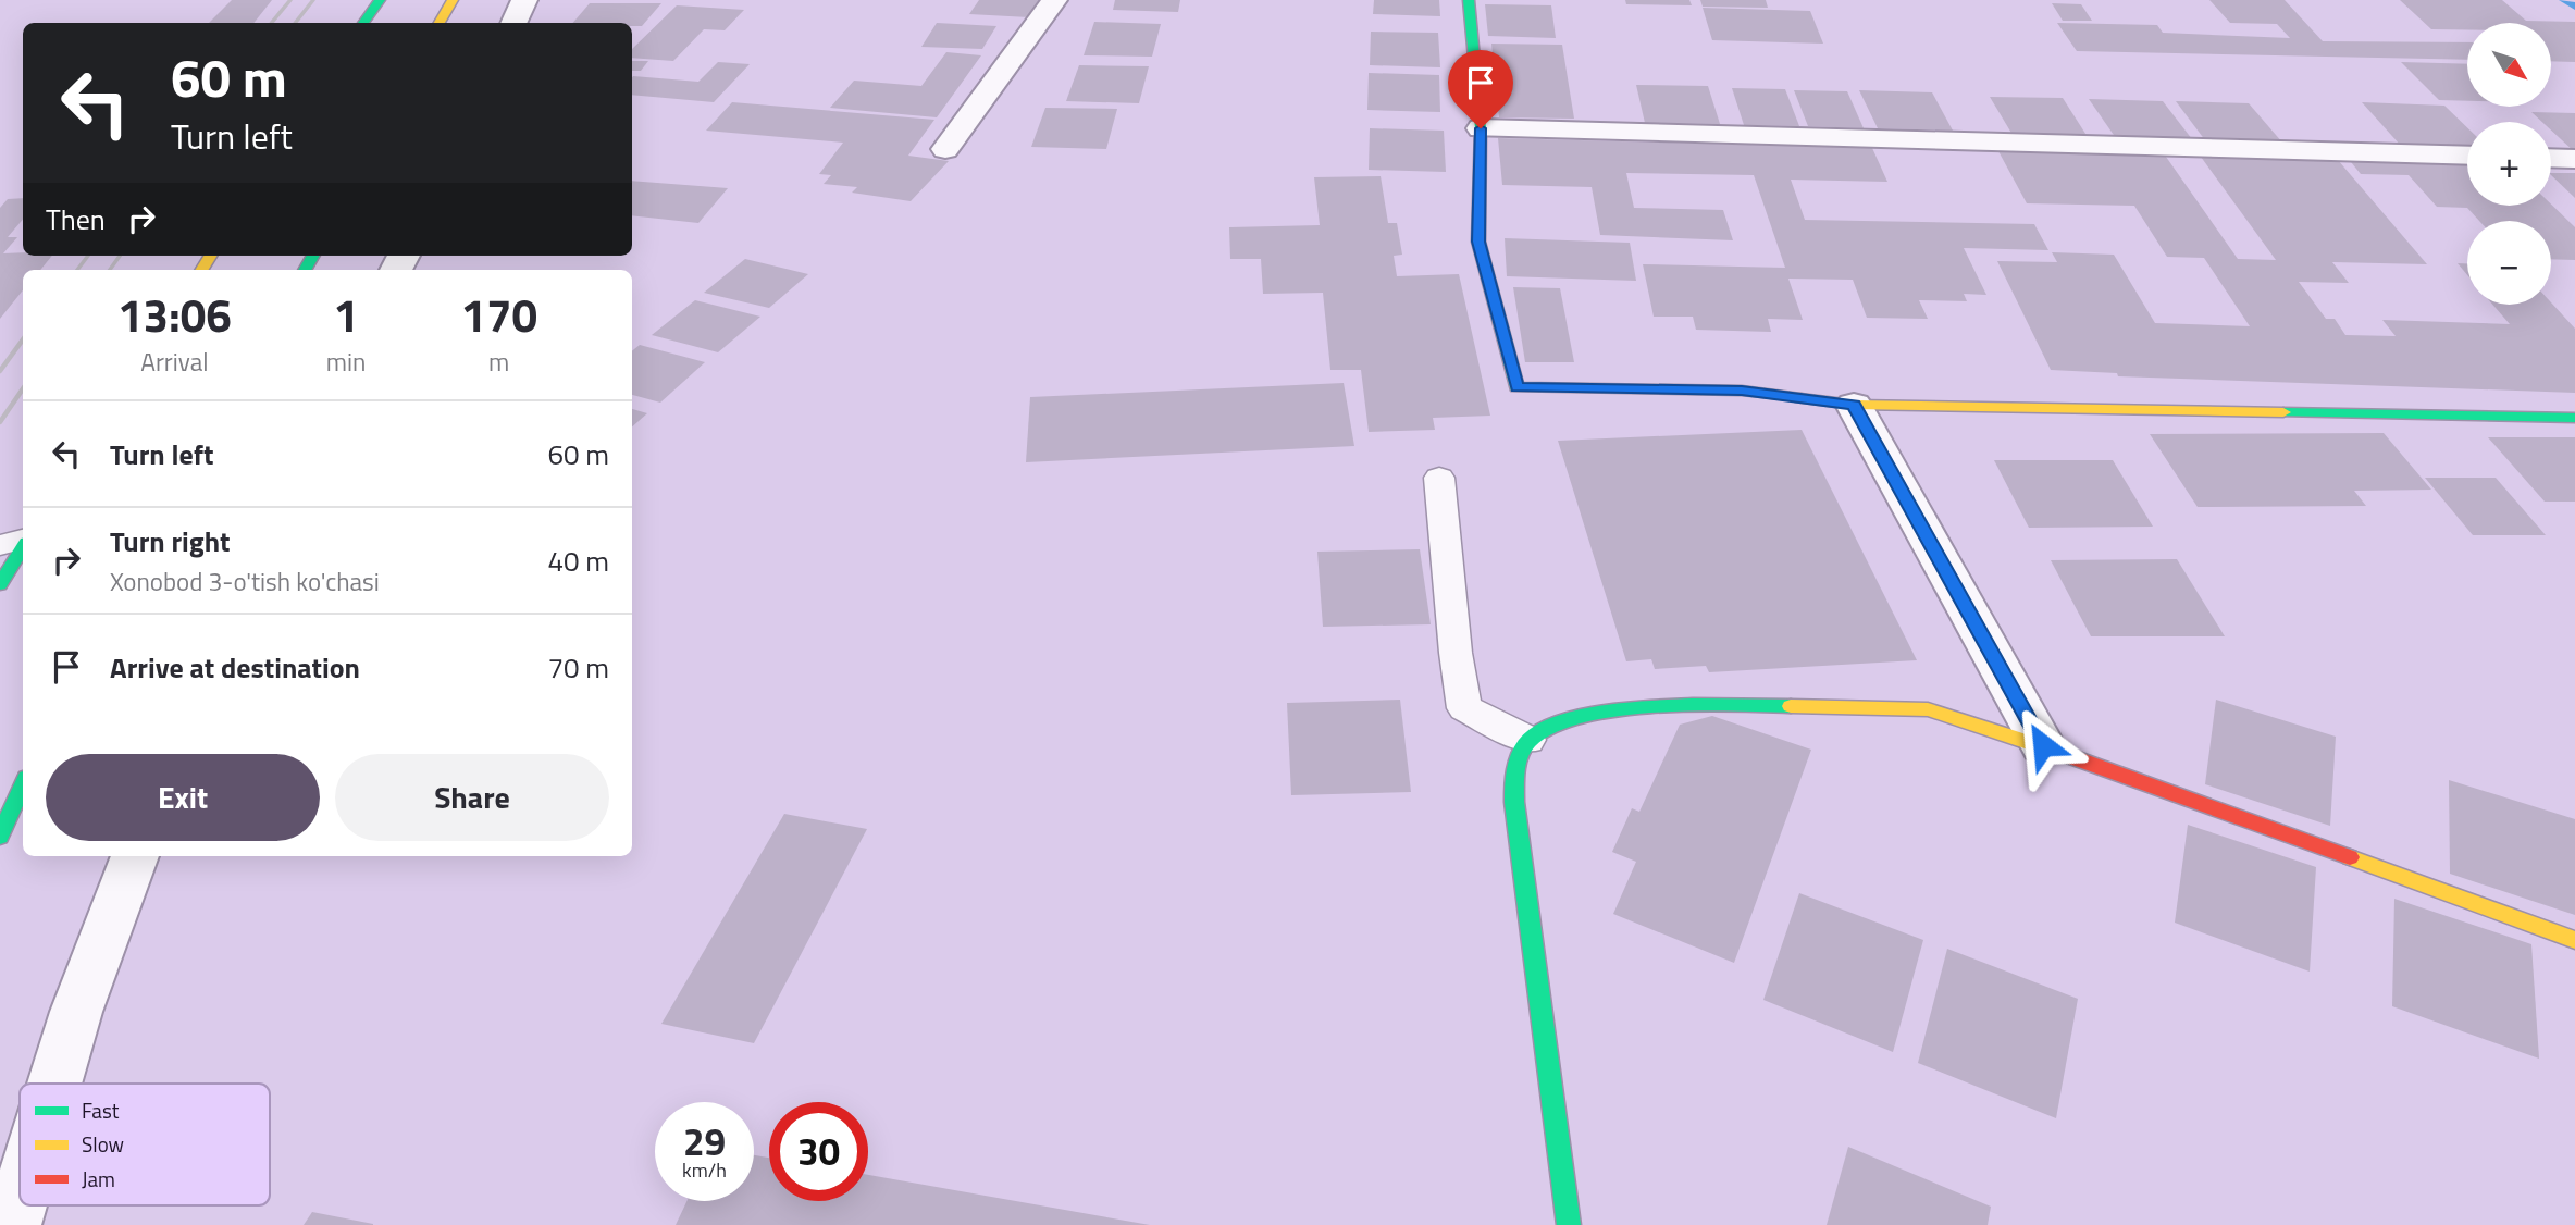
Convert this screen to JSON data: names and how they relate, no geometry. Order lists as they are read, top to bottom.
{
  "legend": ["Fast", "Slow", "Jam"],
  "north": "bottom right",
  "page": {
    "map_buttons": ["+", "−"],
    "turn": ["60 m", "Turn left"],
    "then": "Then",
    "eta": [
      "13:06",
      "Arrival",
      "1",
      "min",
      "170",
      "m"
    ],
    "list": [
      {
        "name": "Turn left",
        "value": "60 m"
      },
      {
        "name": "Turn right",
        "note": "Xonobod 3-o'tish ko'chasi",
        "value": "40 m"
      },
      {
        "name": "Arrive at destination",
        "value": "70 m"
      }
    ],
    "buttons": ["Exit", "Share"],
    "speed": "29 km/h",
    "limit": "30"
  }
}
